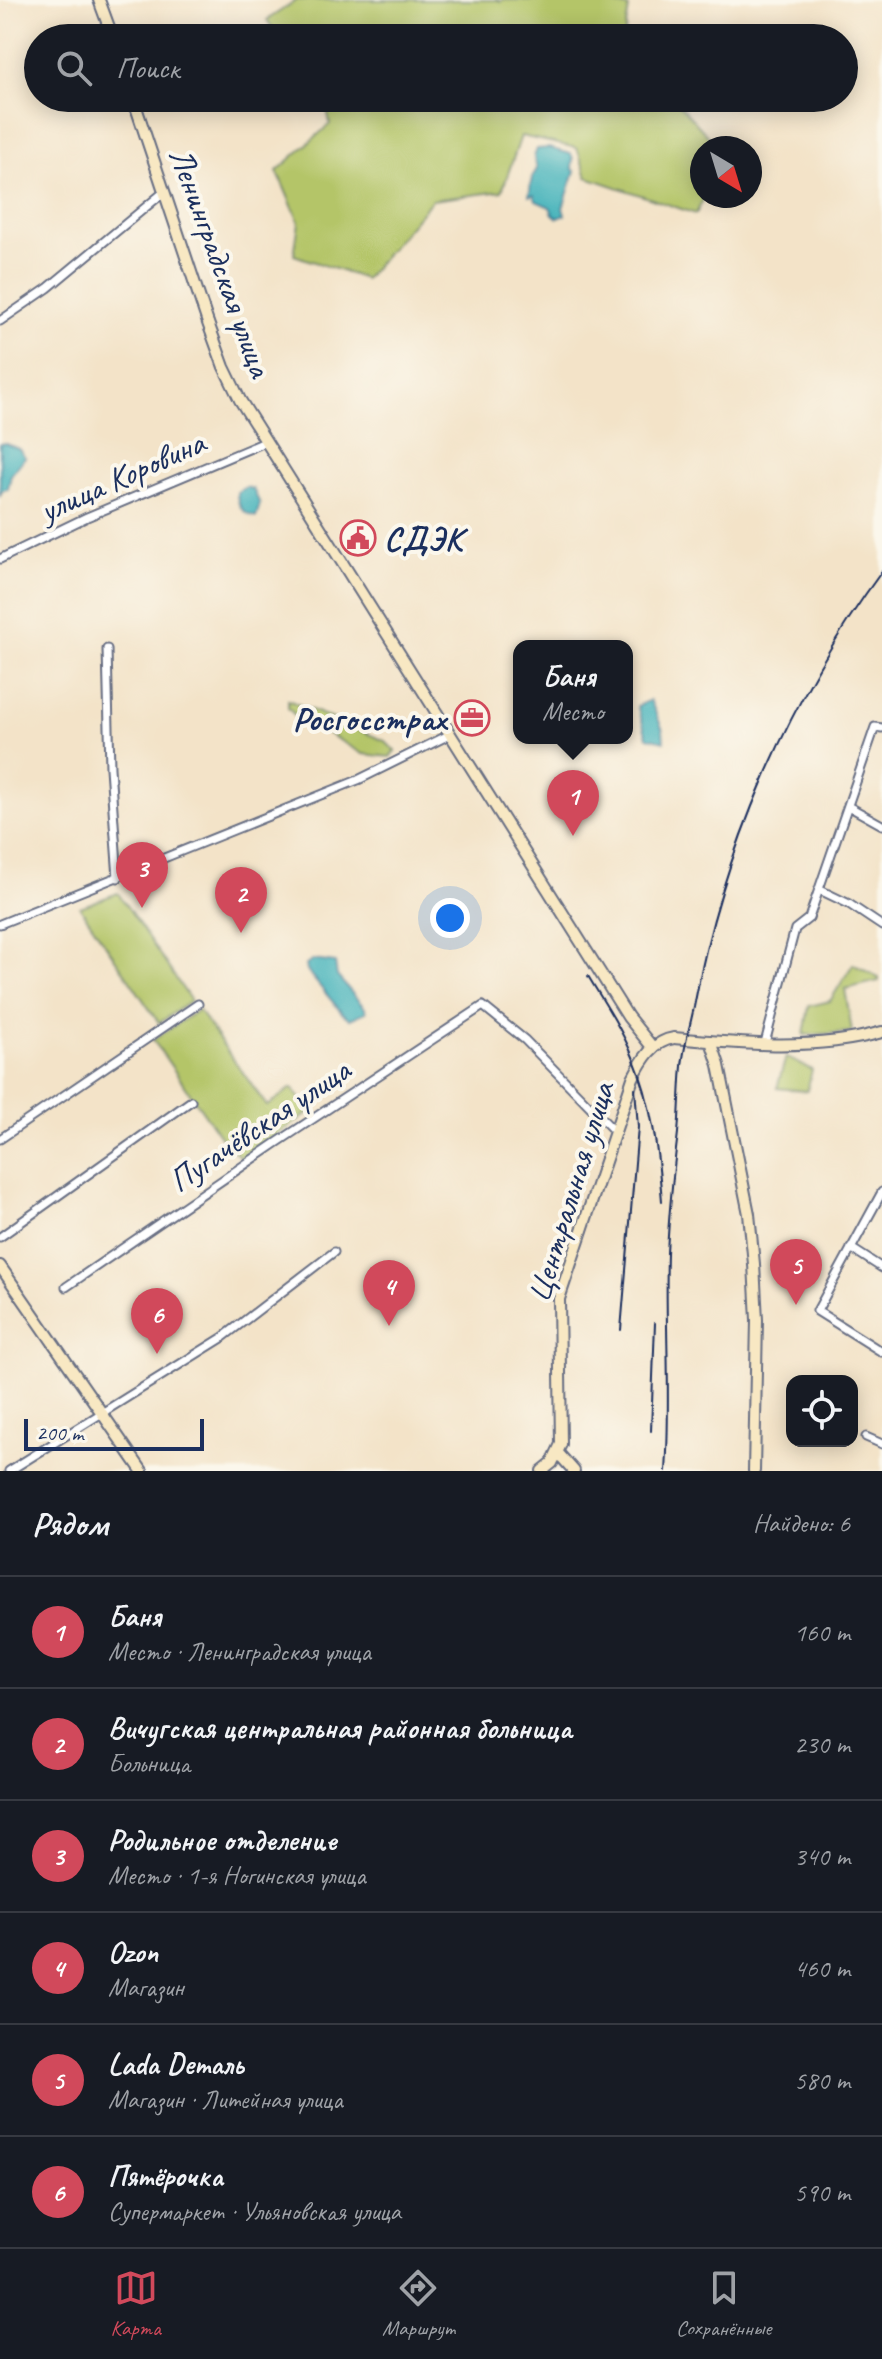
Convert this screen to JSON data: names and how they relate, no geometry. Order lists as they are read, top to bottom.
{
  "streets": {
    "main road": ["Ленинградская улица", "Центральная улица"],
    "street": ["улица Коровина", "Пугачёвская улица"]
  },
  "crossings": [
    ["Ленинградская улица", "улица Коровина"],
    ["Ленинградская улица", "Центральная улица"],
    ["Пугачёвская улица", "Центральная улица"]
  ],
  "places": {
    "public building": ["СДЭК"],
    "office": ["Росгосстрах"]
  },
  "scale_bar": "200 m",
  "north": "bottom right",
  "page": {
    "search": "Поиск",
    "popup": ["Баня", "Место"],
    "pins": [
      "1",
      "3",
      "2",
      "5",
      "4",
      "6"
    ],
    "scale": "200 m",
    "heading": ["Рядом", "Найдено: 6"],
    "list": [
      {
        "mark": "1",
        "name": "Баня",
        "note": "Место · Ленинградская улица",
        "value": "160 m"
      },
      {
        "mark": "2",
        "name": "Вичугская центральная районная больница",
        "note": "Больница",
        "value": "230 m"
      },
      {
        "mark": "3",
        "name": "Родильное отделение",
        "note": "Место · 1-я Ногинская улица",
        "value": "340 m"
      },
      {
        "mark": "4",
        "name": "Ozon",
        "note": "Магазин",
        "value": "460 m"
      },
      {
        "mark": "5",
        "name": "Lada Dеталь",
        "note": "Магазин · Литейная улица",
        "value": "580 m"
      },
      {
        "mark": "6",
        "name": "Пятёрочка",
        "note": "Супермаркет · Ульяновская улица",
        "value": "590 m"
      }
    ],
    "nav": ["Карта", "Маршрут", "Сохранённые"]
  }
}
